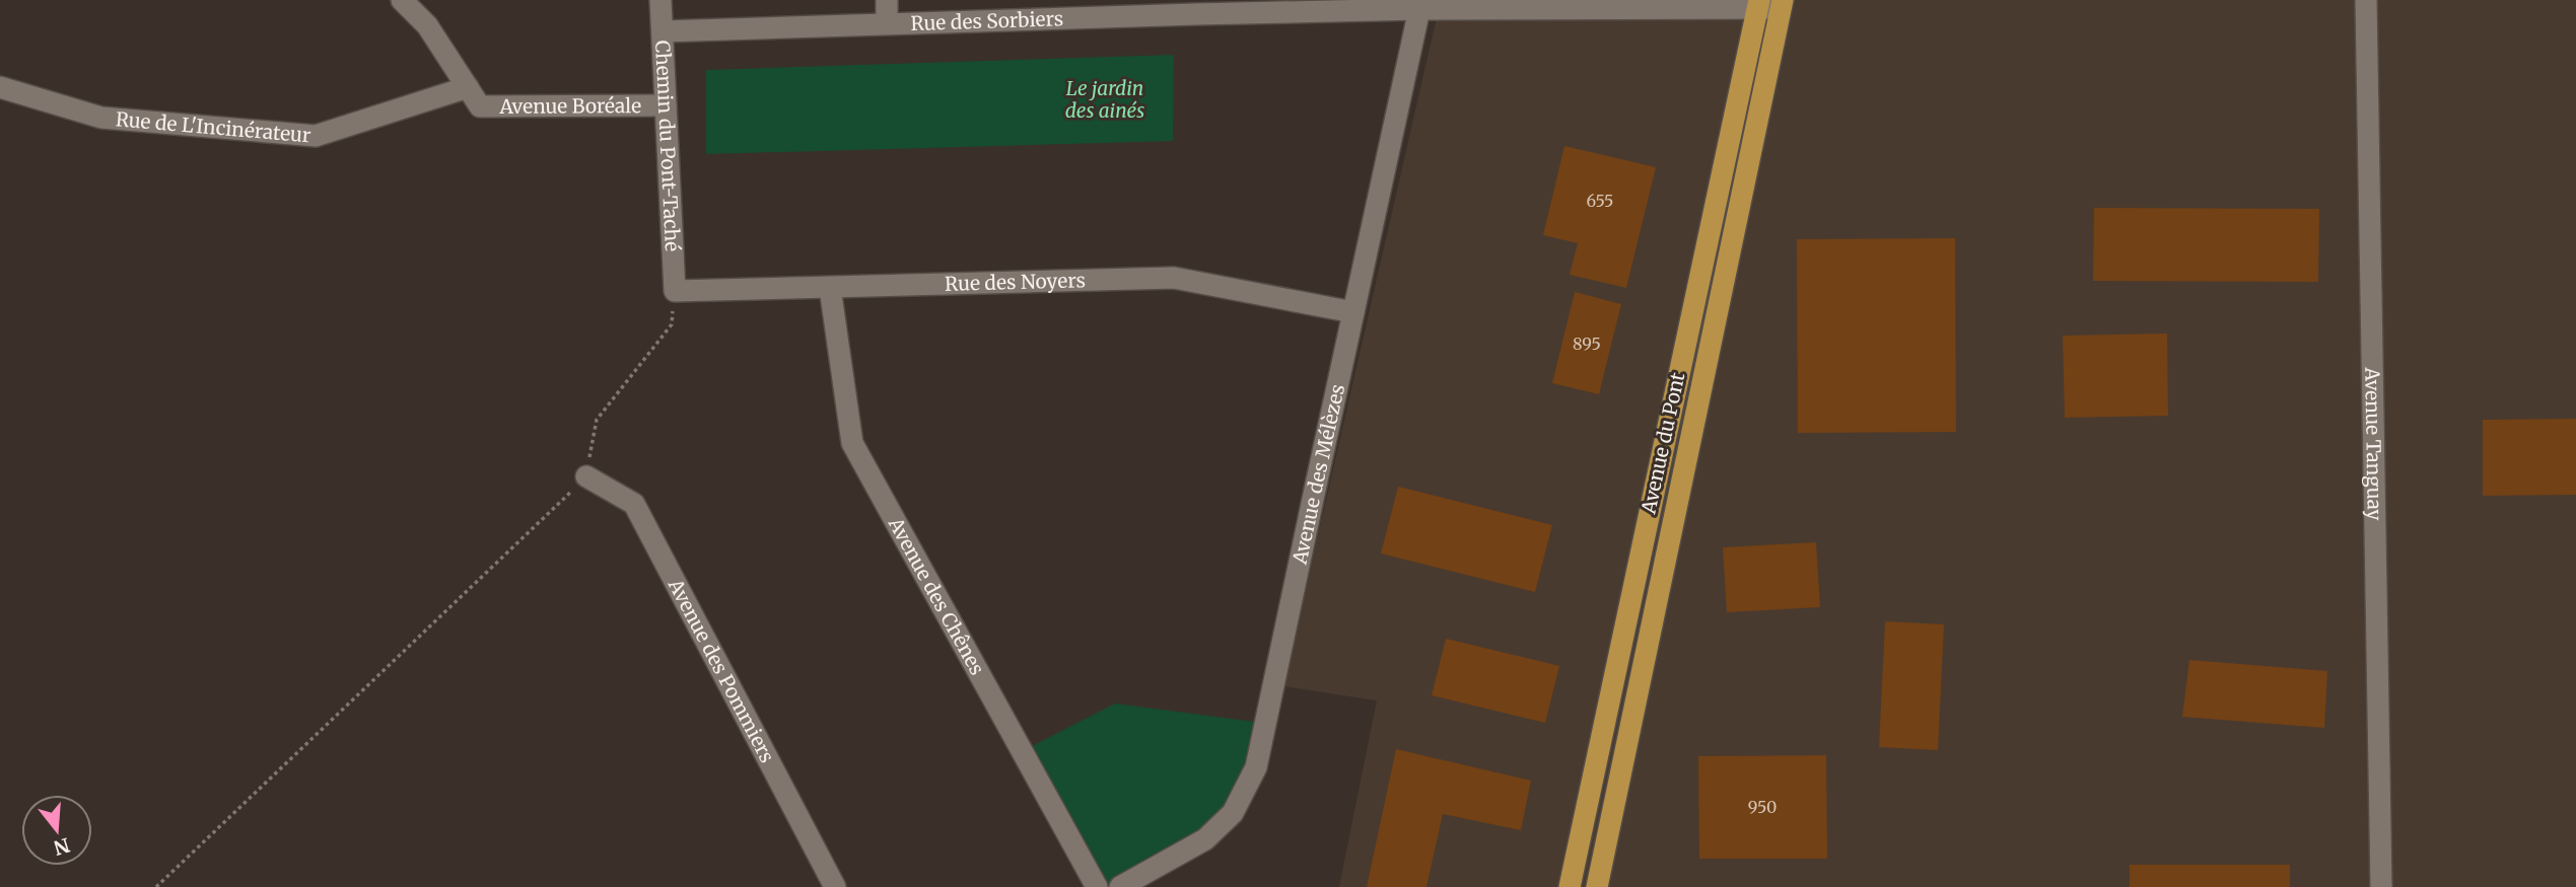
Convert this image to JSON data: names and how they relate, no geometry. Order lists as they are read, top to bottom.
{
  "streets": {
    "main road": ["Avenue du Pont"],
    "street": [
      "Rue des Sorbiers",
      "Avenue Boréale",
      "Rue de L'Incinérateur",
      "Chemin du Pont-Taché",
      "Rue des Noyers",
      "Avenue Tanguay",
      "Avenue des Mélèzes",
      "Avenue des Chênes",
      "Avenue des Pommiers"
    ]
  },
  "crossings": [
    ["Rue des Sorbiers", "Chemin du Pont-Taché"],
    ["Rue des Sorbiers", "Avenue du Pont"],
    ["Rue des Sorbiers", "Avenue des Mélèzes"],
    ["Avenue Boréale", "Rue de L'Incinérateur"],
    ["Avenue Boréale", "Chemin du Pont-Taché"],
    ["Chemin du Pont-Taché", "Rue des Noyers"],
    ["Rue des Noyers", "Avenue des Mélèzes"],
    ["Rue des Noyers", "Avenue des Chênes"]
  ],
  "parks": ["Le jardin des ainés"],
  "house_numbers": ["655", "895", "950"],
  "north": "bottom"
}
